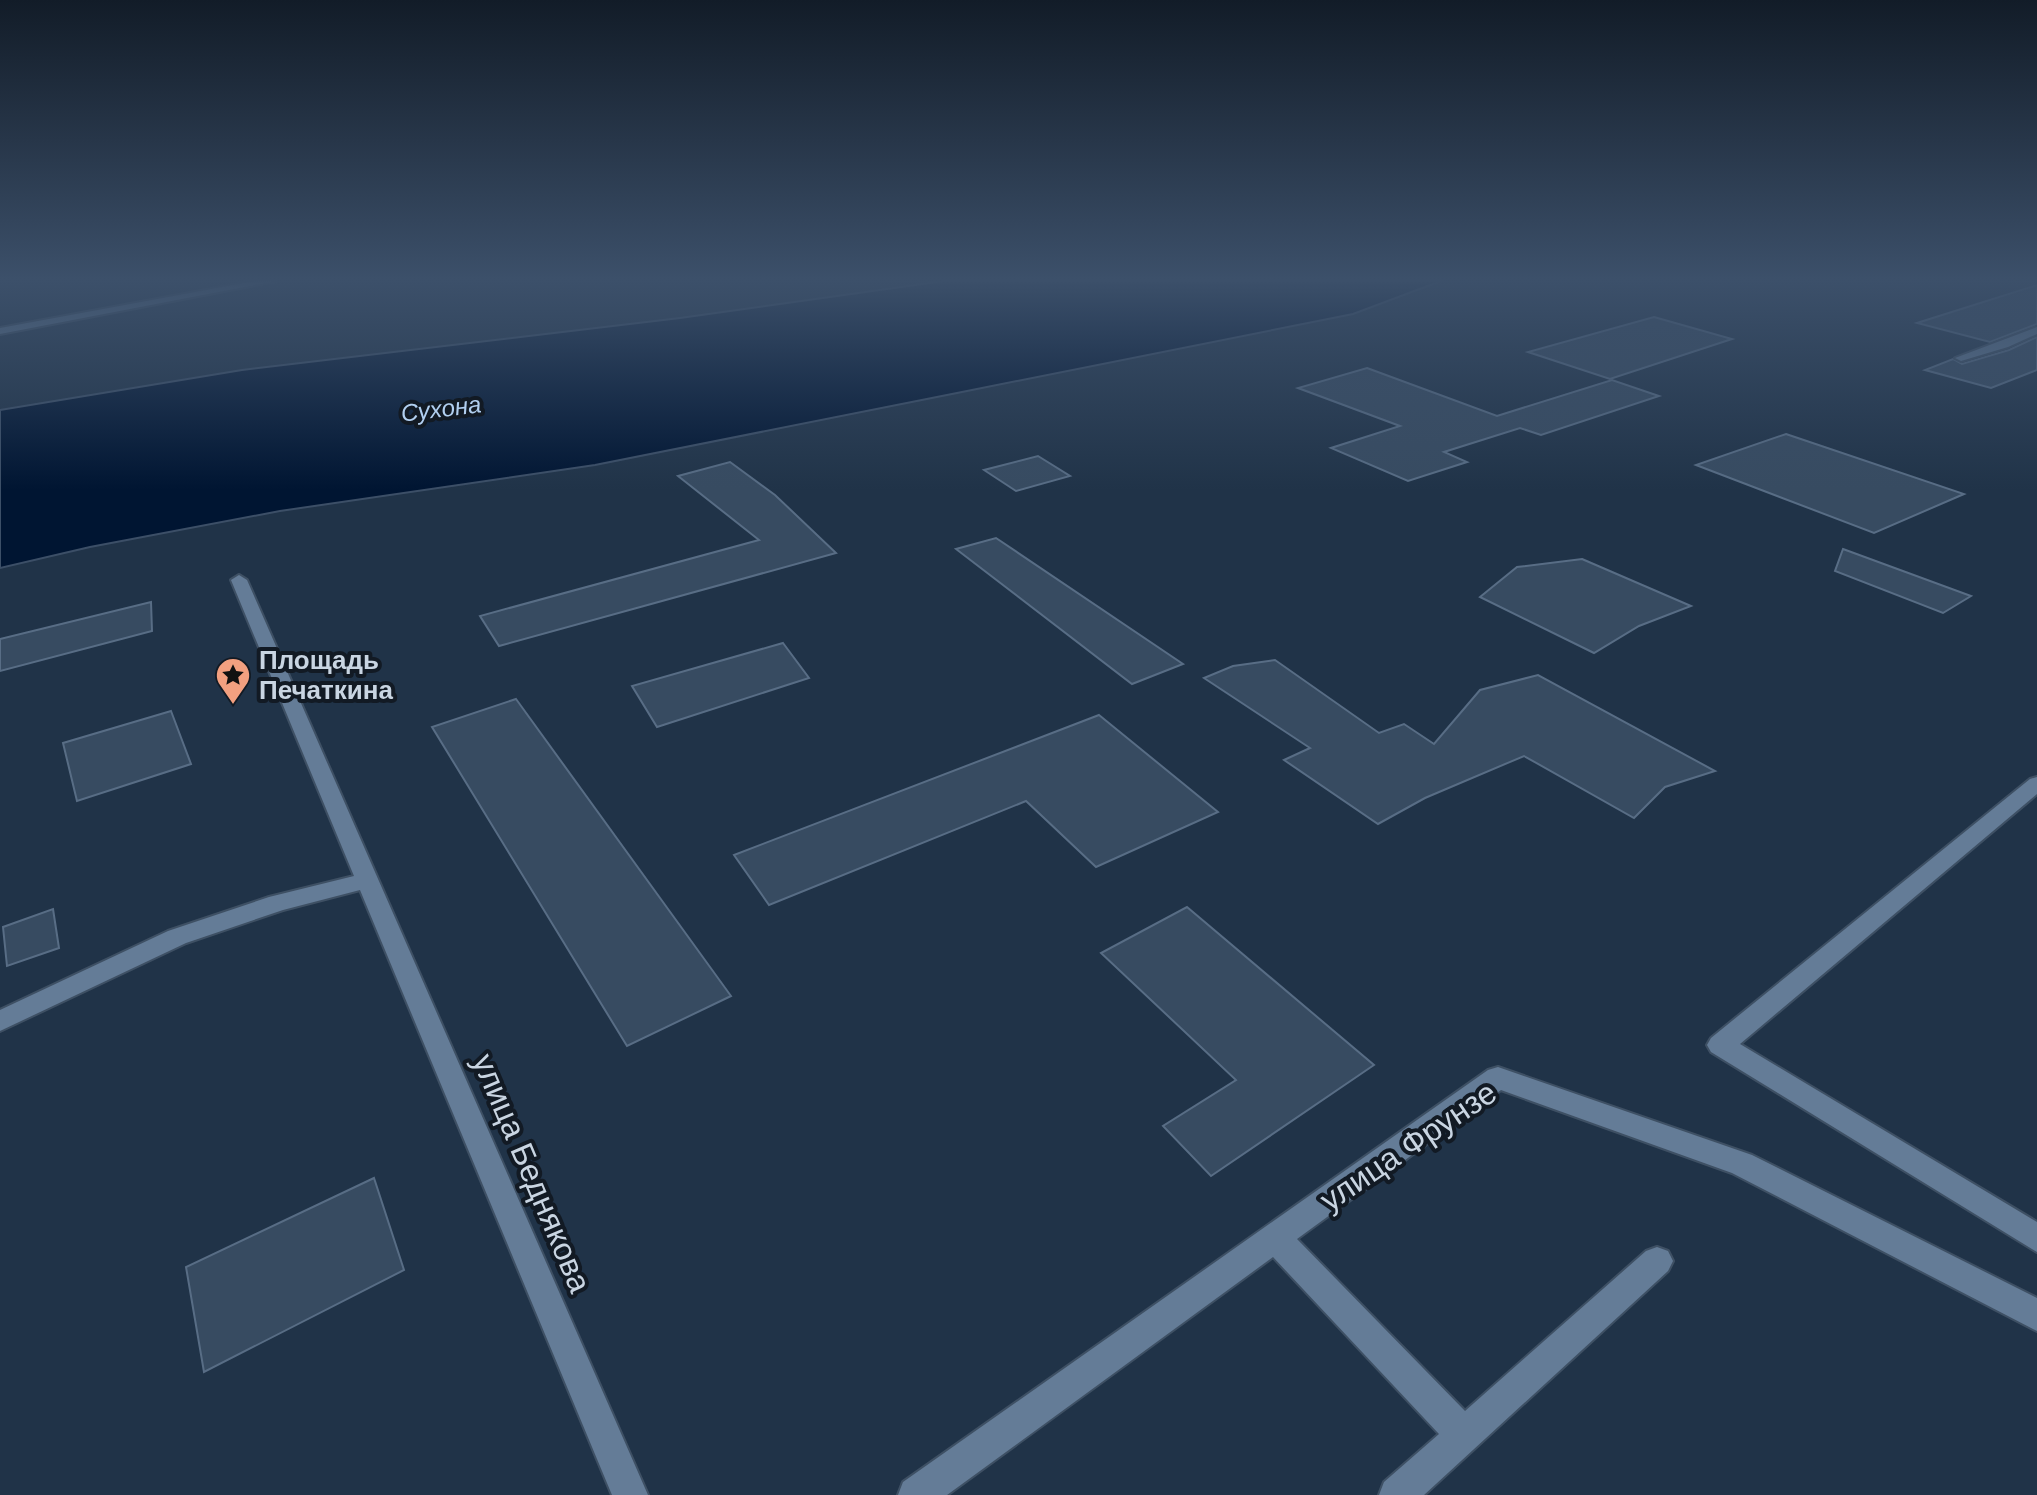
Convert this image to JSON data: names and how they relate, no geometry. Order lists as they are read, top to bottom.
{
  "streets": {
    "street": ["улица Фрунзе", "улица Беднякова"]
  },
  "water": ["Сухона"],
  "places": {
    "place": ["Площадь Печаткина"]
  }
}
